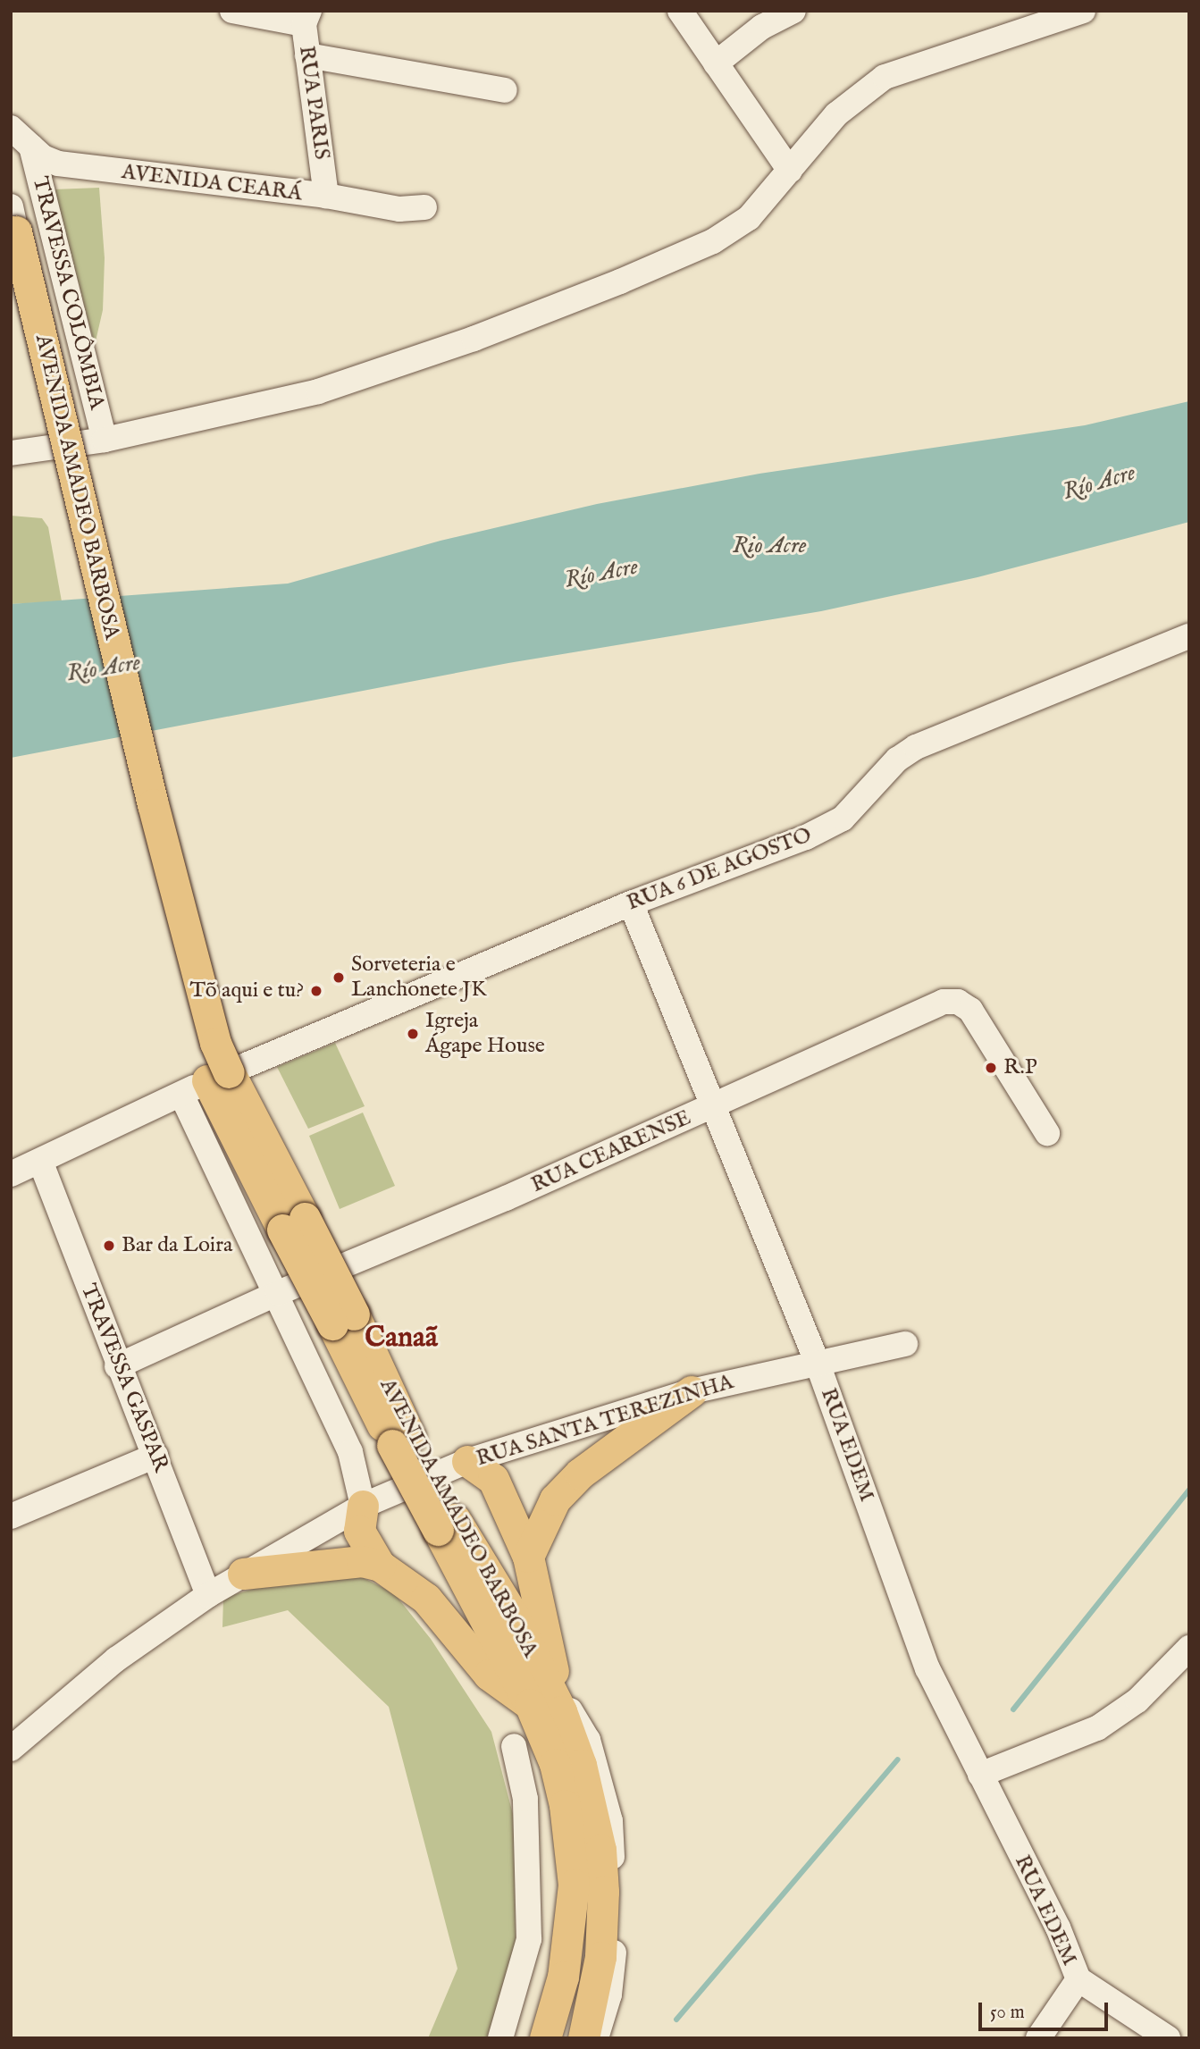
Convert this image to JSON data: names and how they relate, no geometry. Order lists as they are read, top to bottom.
{
  "streets": {
    "main road": ["AVENIDA AMADEO BARBOSA"],
    "street": [
      "RUA PARIS",
      "AVENIDA CEARÁ",
      "TRAVESSA COLÔMBIA",
      "RUA 6 DE AGOSTO",
      "RUA CEARENSE",
      "TRAVESSA GASPAR",
      "RUA SANTA TEREZINHA",
      "RUA EDEM"
    ]
  },
  "crossings": [
    ["RUA PARIS", "AVENIDA CEARÁ"],
    ["AVENIDA CEARÁ", "TRAVESSA COLÔMBIA"],
    ["AVENIDA AMADEO BARBOSA", "RUA 6 DE AGOSTO"],
    ["RUA 6 DE AGOSTO", "TRAVESSA GASPAR"],
    ["RUA 6 DE AGOSTO", "RUA EDEM"],
    ["RUA CEARENSE", "TRAVESSA GASPAR"],
    ["RUA CEARENSE", "RUA EDEM"],
    ["TRAVESSA GASPAR", "RUA SANTA TEREZINHA"],
    ["RUA SANTA TEREZINHA", "RUA EDEM"]
  ],
  "districts": ["Canaã"],
  "water": ["Río Acre", "Rio Acre"],
  "places": [
    "Sorveteria e Lanchonete JK",
    "Tõ aqui e tu?",
    "Igreja Ágape House",
    "R.P",
    "Bar da Loira"
  ],
  "scale_bar": "50 m"
}
